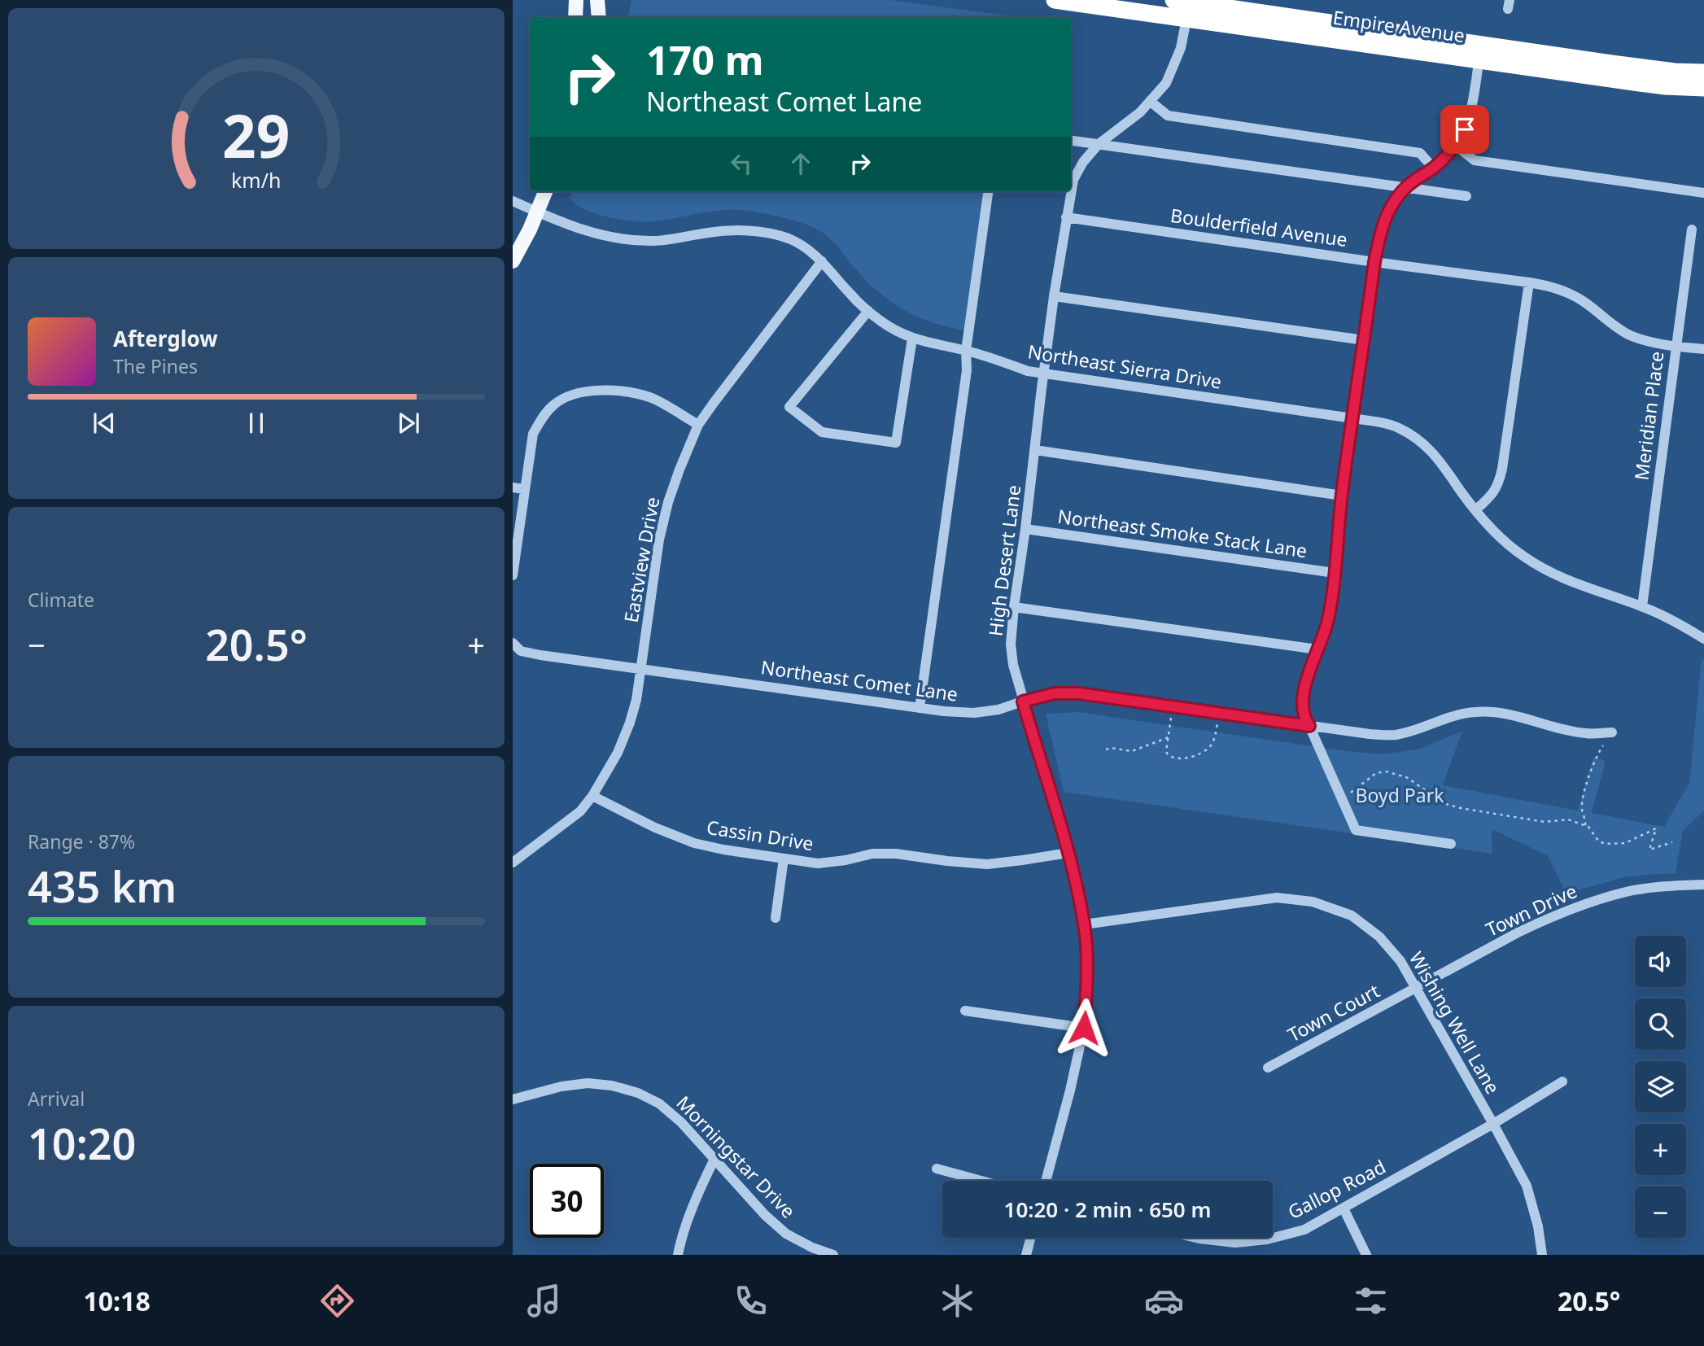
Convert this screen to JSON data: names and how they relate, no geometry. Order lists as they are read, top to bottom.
{
  "streets": {
    "highway": ["Empire Avenue"],
    "street": [
      "Boulderfield Avenue",
      "Northeast Sierra Drive",
      "Meridian Place",
      "Northeast Smoke Stack Lane",
      "Eastview Drive",
      "High Desert Lane",
      "Northeast Comet Lane",
      "Cassin Drive",
      "Town Drive",
      "Town Court",
      "Wishing Well Lane",
      "Morningstar Drive",
      "Gallop Road"
    ]
  },
  "crossings": [
    ["Empire Avenue", "High Desert Lane"],
    ["Boulderfield Avenue", "Meridian Place"],
    ["Boulderfield Avenue", "High Desert Lane"],
    ["Northeast Sierra Drive", "Meridian Place"],
    ["Northeast Sierra Drive", "Eastview Drive"],
    ["Northeast Sierra Drive", "High Desert Lane"],
    ["Northeast Smoke Stack Lane", "High Desert Lane"],
    ["Eastview Drive", "Northeast Comet Lane"],
    ["Eastview Drive", "Cassin Drive"],
    ["High Desert Lane", "Northeast Comet Lane"],
    ["High Desert Lane", "Cassin Drive"],
    ["High Desert Lane", "Wishing Well Lane"],
    ["Town Drive", "Town Court"],
    ["Town Drive", "Wishing Well Lane"],
    ["Town Court", "Wishing Well Lane"],
    ["Wishing Well Lane", "Gallop Road"]
  ],
  "parks": ["Boyd Park"],
  "page": {
    "turn": ["170 m", "Northeast Comet Lane"],
    "song": ["Afterglow", "The Pines"],
    "tile": [
      "Climate",
      ["Range · 87%", "435 km"],
      ["Arrival", "10:20"]
    ],
    "heat": ["−", "20.5°", "+"],
    "map_buttons": ["+", "−"],
    "limit": "30",
    "trip": "10:20 · 2 min · 650 m",
    "tabs": ["10:18", "20.5°"],
    "gauge": ["29", "km/h"]
  }
}
